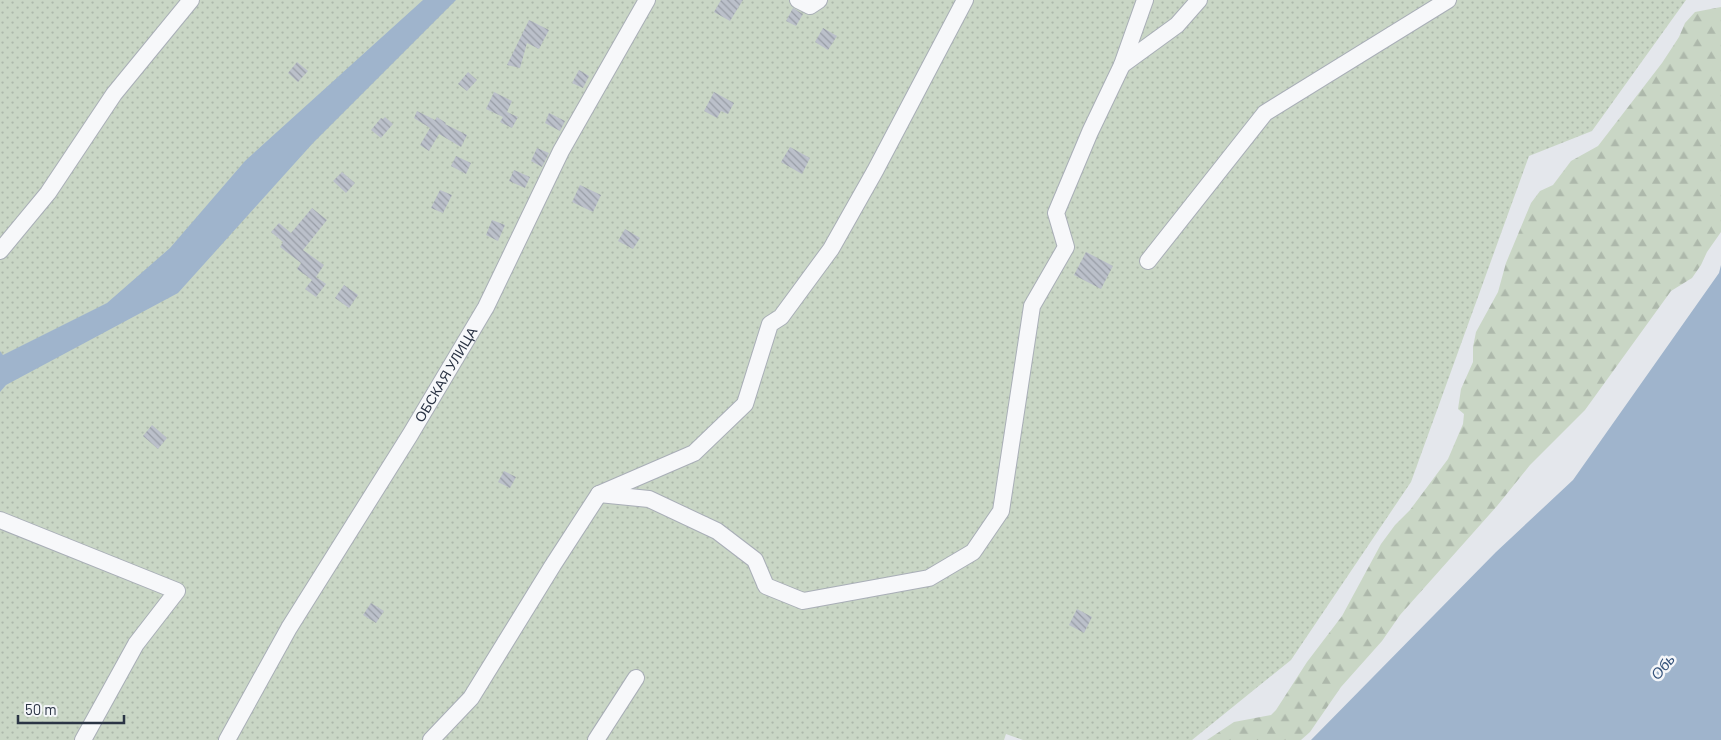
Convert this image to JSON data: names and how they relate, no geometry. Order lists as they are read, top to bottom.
{
  "streets": {
    "street": ["ОБСКАЯ УЛИЦА"]
  },
  "water": ["Обь"],
  "scale_bar": "50 m"
}
